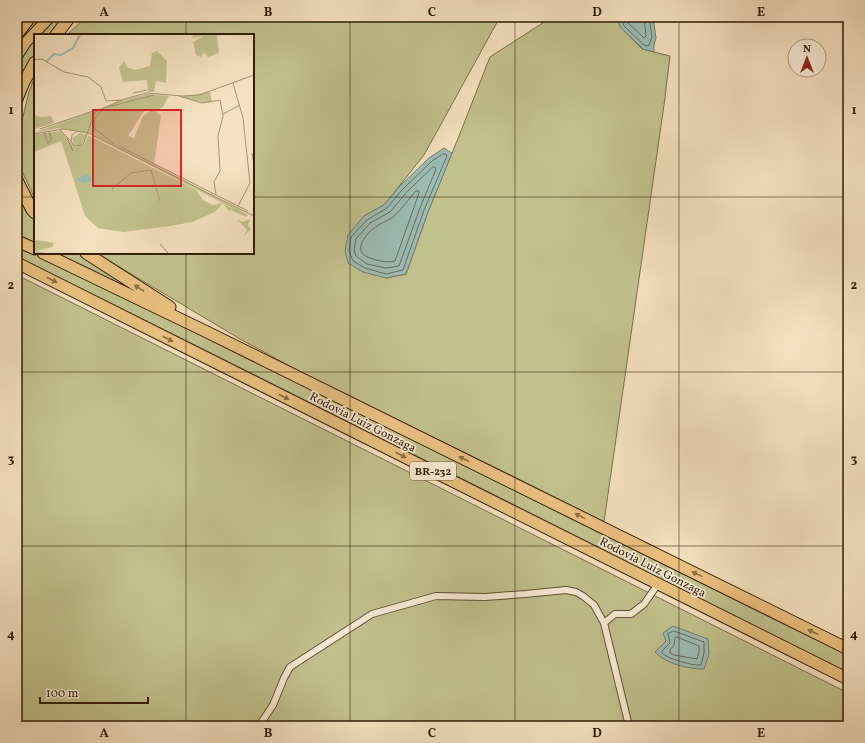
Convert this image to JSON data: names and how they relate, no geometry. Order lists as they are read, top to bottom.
{
  "streets": {
    "highway": ["Rodovia Luiz Gonzaga", "BR-232"]
  },
  "scale_bar": "100 m",
  "north": "top",
  "grid": {
    "columns": [
      "A",
      "B",
      "C",
      "D",
      "E"
    ],
    "rows": [
      "1",
      "2",
      "3",
      "4"
    ]
  }
}
